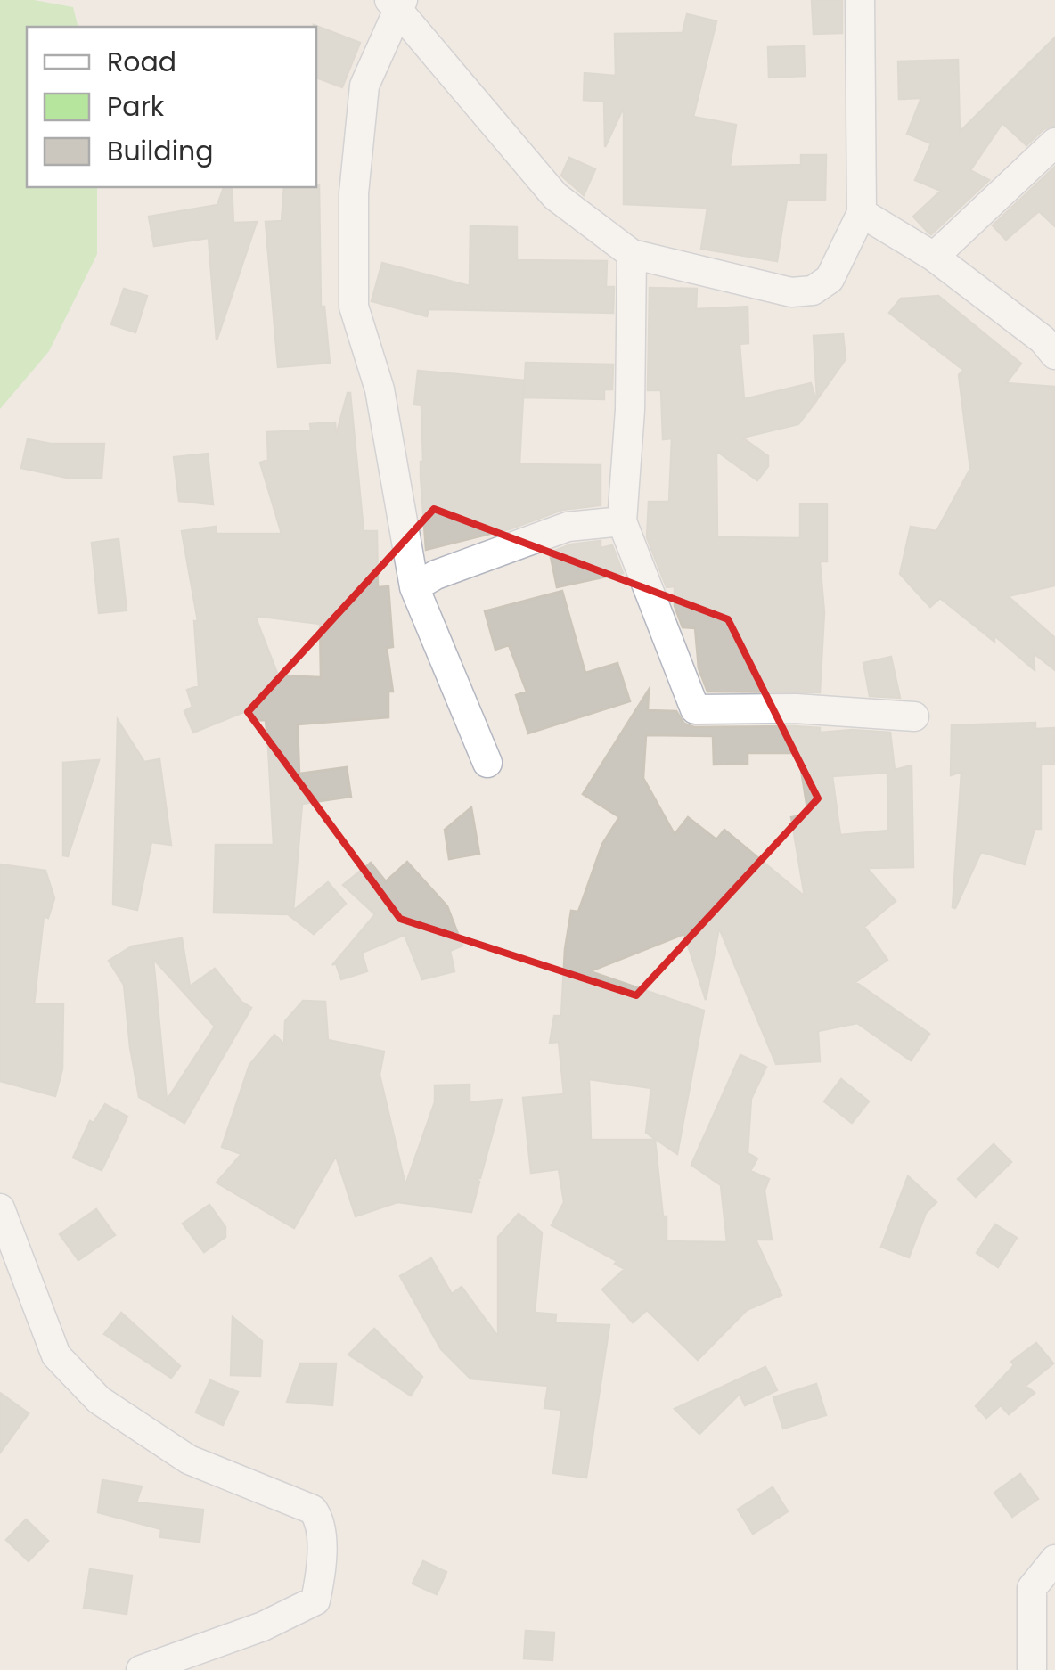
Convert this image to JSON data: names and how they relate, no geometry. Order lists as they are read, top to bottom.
{
  "legend": ["Road", "Park", "Building"]
}
